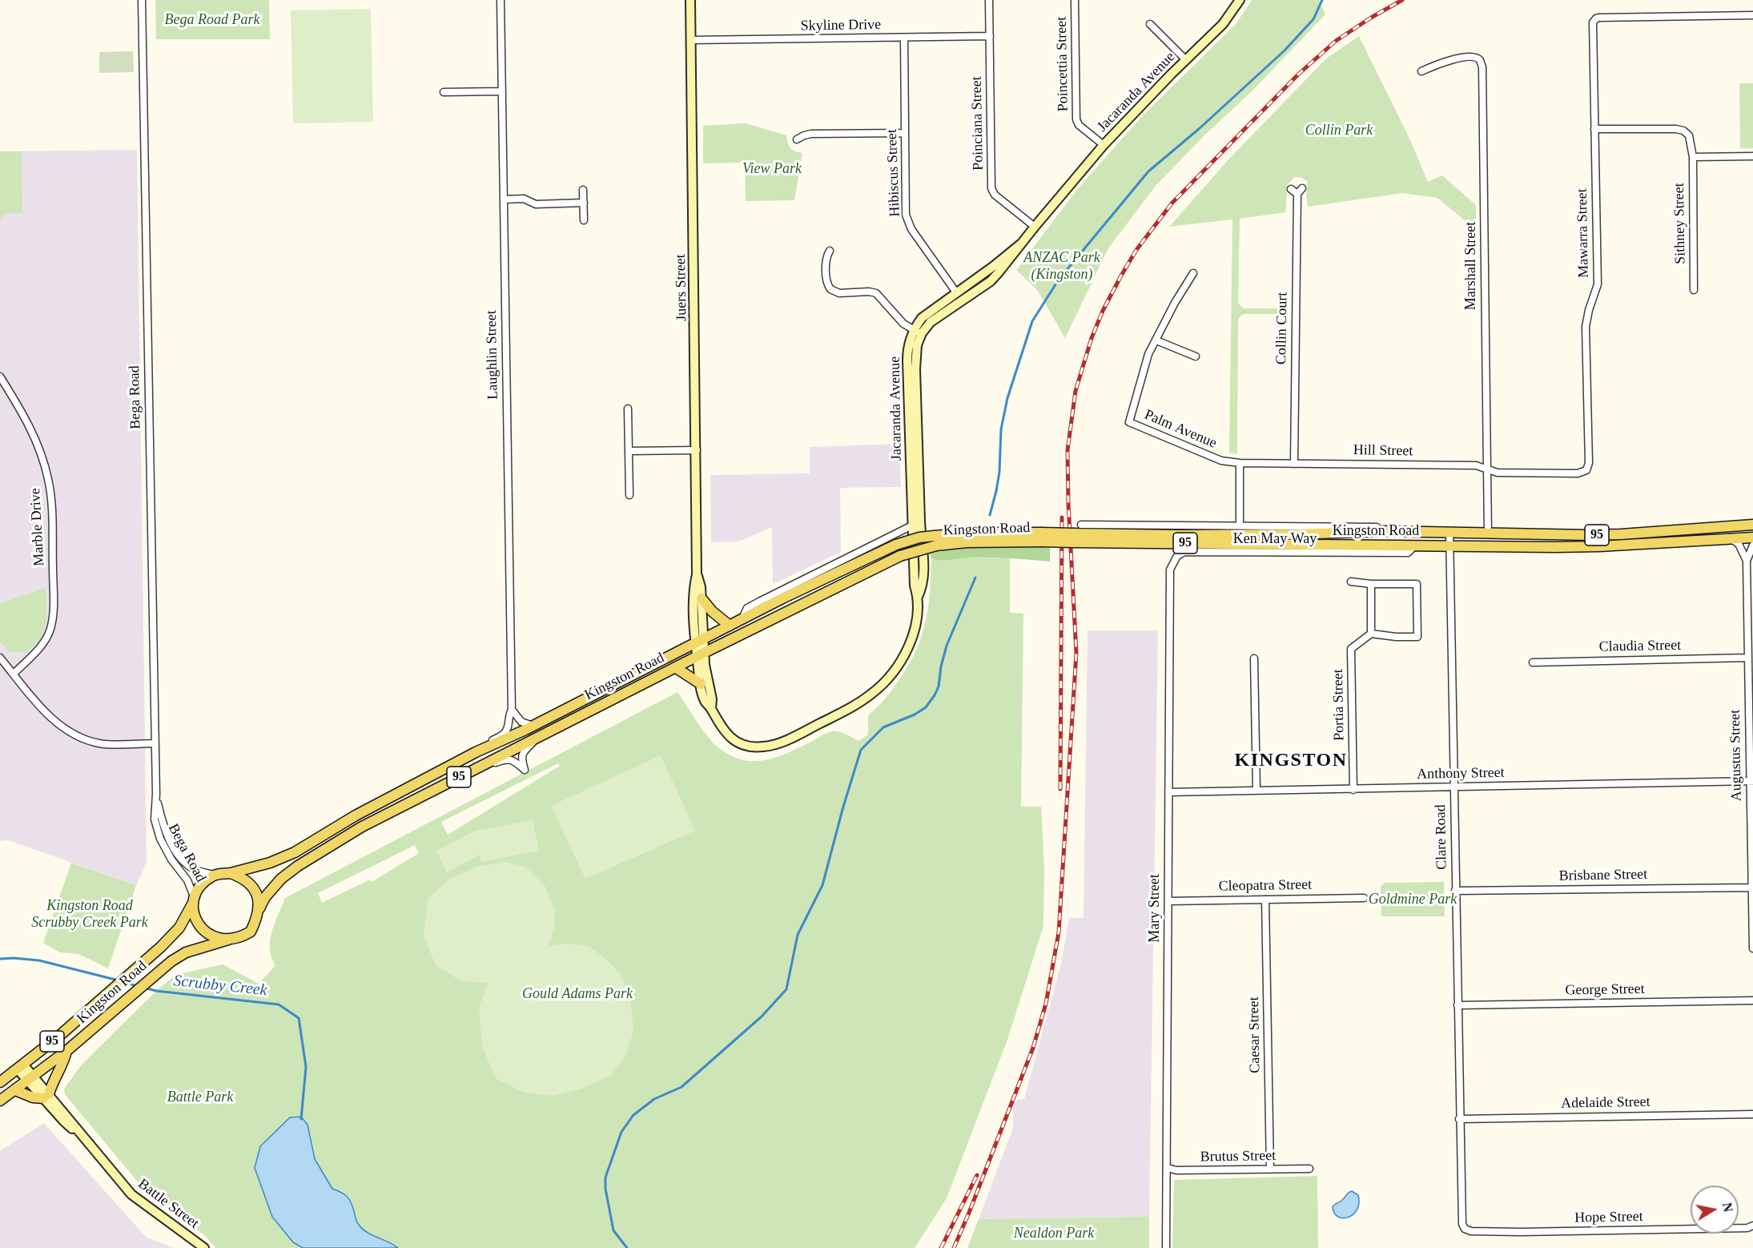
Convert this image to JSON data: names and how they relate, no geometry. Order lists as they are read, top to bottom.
{
  "streets": {
    "main road": ["Kingston Road", "95"],
    "street": [
      "Skyline Drive",
      "Poincettia Street",
      "Jacaranda Avenue",
      "Poinciana Street",
      "Hibiscus Street",
      "Sithney Street",
      "Mawarra Street",
      "Marshall Street",
      "Juers Street",
      "Collin Court",
      "Laughlin Street",
      "Bega Road",
      "Palm Avenue",
      "Hill Street",
      "Marble Drive",
      "Ken May Way",
      "Claudia Street",
      "Portia Street",
      "Augustus Street",
      "Anthony Street",
      "Clare Road",
      "Brisbane Street",
      "Cleopatra Street",
      "Mary Street",
      "George Street",
      "Caesar Street",
      "Adelaide Street",
      "Brutus Street",
      "Battle Street",
      "Hope Street"
    ]
  },
  "crossings": [
    ["Skyline Drive", "Poinciana Street"],
    ["Skyline Drive", "Hibiscus Street"],
    ["Skyline Drive", "Juers Street"],
    ["Poincettia Street", "Jacaranda Avenue"],
    ["Jacaranda Avenue", "Poinciana Street"],
    ["Jacaranda Avenue", "Hibiscus Street"],
    ["Jacaranda Avenue", "Juers Street"],
    ["Jacaranda Avenue", "Kingston Road"],
    ["Sithney Street", "Mawarra Street"],
    ["Mawarra Street", "Hill Street"],
    ["Marshall Street", "Hill Street"],
    ["Marshall Street", "Kingston Road"],
    ["Juers Street", "Kingston Road"],
    ["Collin Court", "Hill Street"],
    ["Laughlin Street", "Kingston Road"],
    ["Bega Road", "Kingston Road"],
    ["Bega Road", "95"],
    ["Palm Avenue", "Hill Street"],
    ["Kingston Road", "95"],
    ["Kingston Road", "Ken May Way"],
    ["Kingston Road", "Clare Road"],
    ["Kingston Road", "Battle Street"],
    ["Ken May Way", "Mary Street"],
    ["Claudia Street", "Augustus Street"],
    ["Portia Street", "Anthony Street"],
    ["Augustus Street", "Anthony Street"],
    ["Augustus Street", "Brisbane Street"],
    ["Anthony Street", "Clare Road"],
    ["Anthony Street", "Mary Street"],
    ["Clare Road", "Brisbane Street"],
    ["Clare Road", "George Street"],
    ["Clare Road", "Adelaide Street"],
    ["Clare Road", "Hope Street"],
    ["Cleopatra Street", "Mary Street"],
    ["Cleopatra Street", "Caesar Street"],
    ["Mary Street", "Brutus Street"],
    ["Caesar Street", "Brutus Street"]
  ],
  "districts": ["KINGSTON"],
  "water": ["Scrubby Creek"],
  "parks": [
    "Bega Road Park",
    "Collin Park",
    "View Park",
    "ANZAC Park (Kingston)",
    "Goldmine Park",
    "Kingston Road Scrubby Creek Park",
    "Gould Adams Park",
    "Battle Park",
    "Nealdon Park"
  ],
  "north": "right"
}
